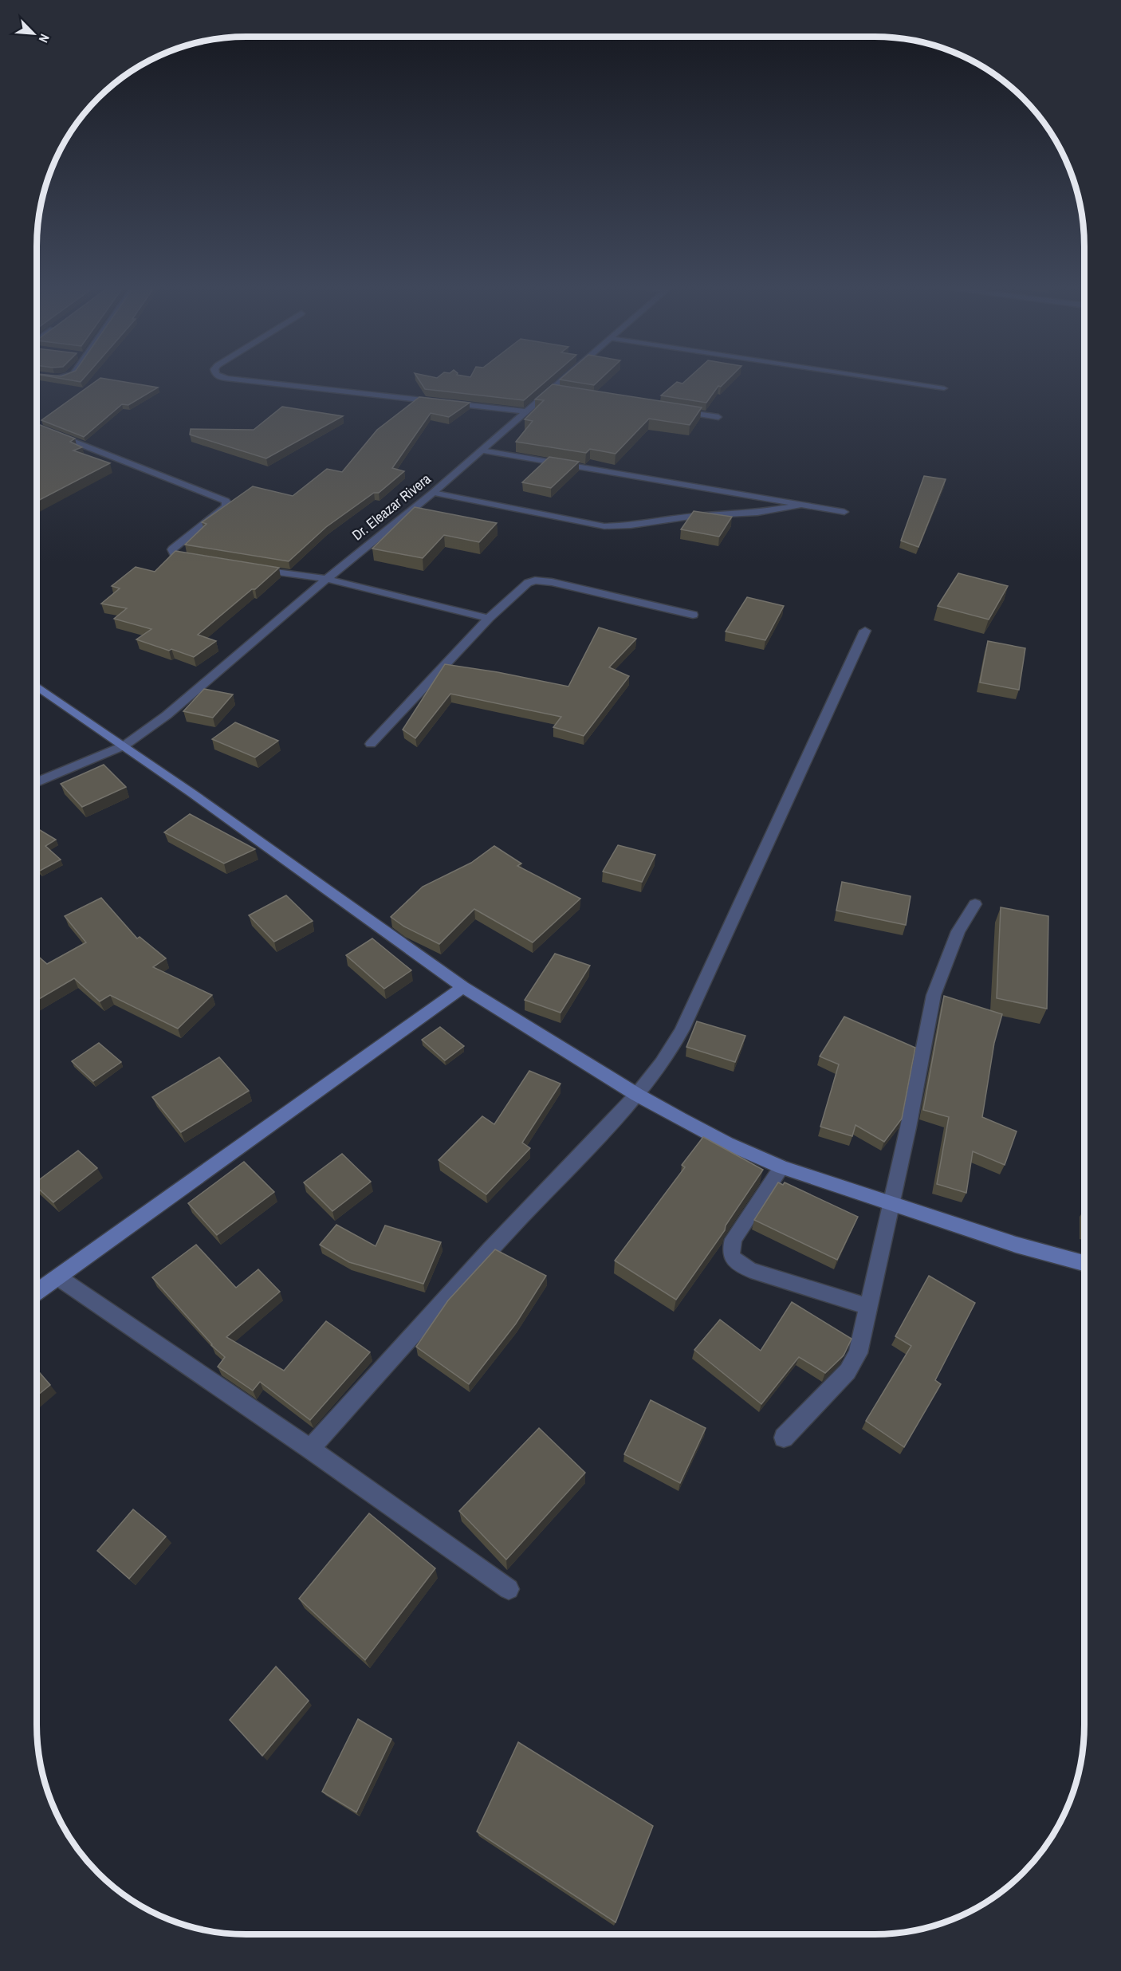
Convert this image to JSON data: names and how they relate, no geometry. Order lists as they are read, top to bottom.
{
  "streets": {
    "street": ["Dr. Eleazar Rivera"]
  },
  "north": "bottom right"
}
